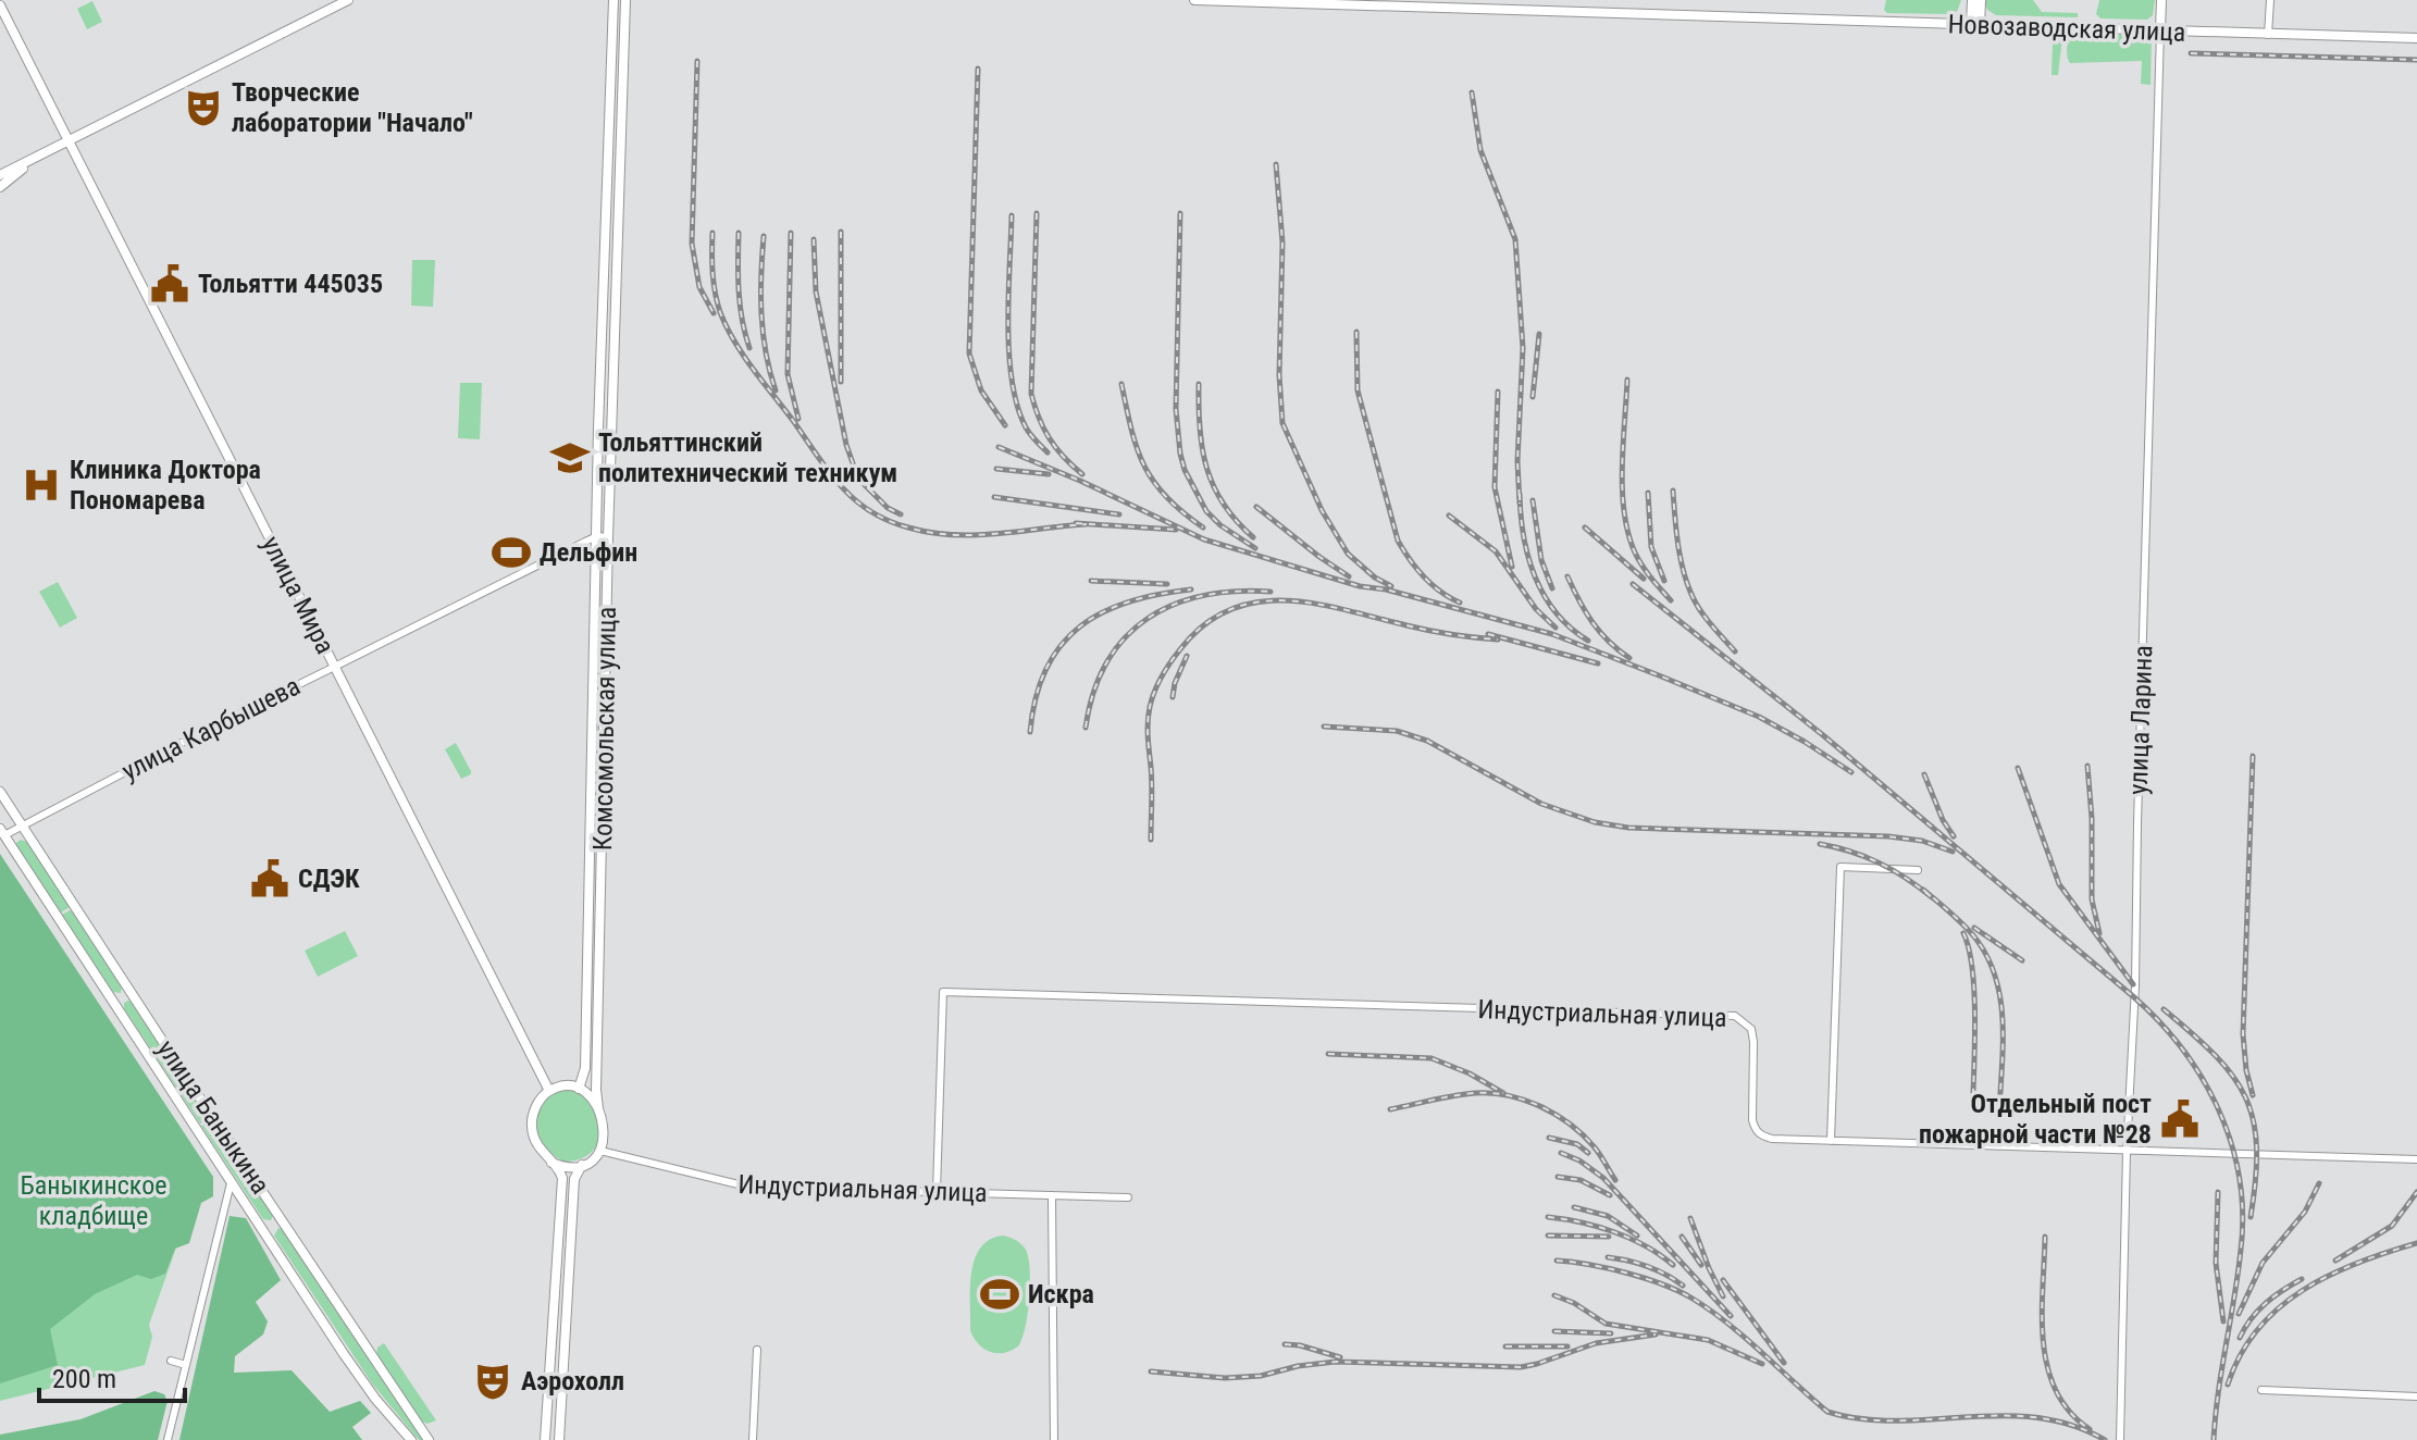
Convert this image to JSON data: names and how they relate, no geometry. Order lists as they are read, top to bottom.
{
  "streets": {
    "main road": [
      "Новозаводская улица",
      "улица Мира",
      "улица Ларина",
      "Комсомольская улица",
      "улица Баныкина"
    ],
    "street": ["улица Карбышева", "Индустриальная улица"]
  },
  "crossings": [
    ["Новозаводская улица", "улица Ларина"],
    ["улица Мира", "улица Карбышева"],
    ["улица Мира", "Комсомольская улица"],
    ["улица Мира", "Индустриальная улица"],
    ["улица Ларина", "Индустриальная улица"],
    ["улица Карбышева", "Комсомольская улица"],
    ["улица Карбышева", "улица Баныкина"],
    ["Комсомольская улица", "Индустриальная улица"]
  ],
  "parks": ["Баныкинское кладбище"],
  "places": {
    "theatre": ["Творческие лаборатории \"Начало\"", "Аэрохолл"],
    "public building": ["Тольятти 445035", "СДЭК", "Отдельный пост пожарной части №28"],
    "school or university": ["Тольяттинский политехнический техникум"],
    "hospital": ["Клиника Доктора Пономарева"],
    "sports": ["Дельфин", "Искра"]
  },
  "scale_bar": "200 m"
}
